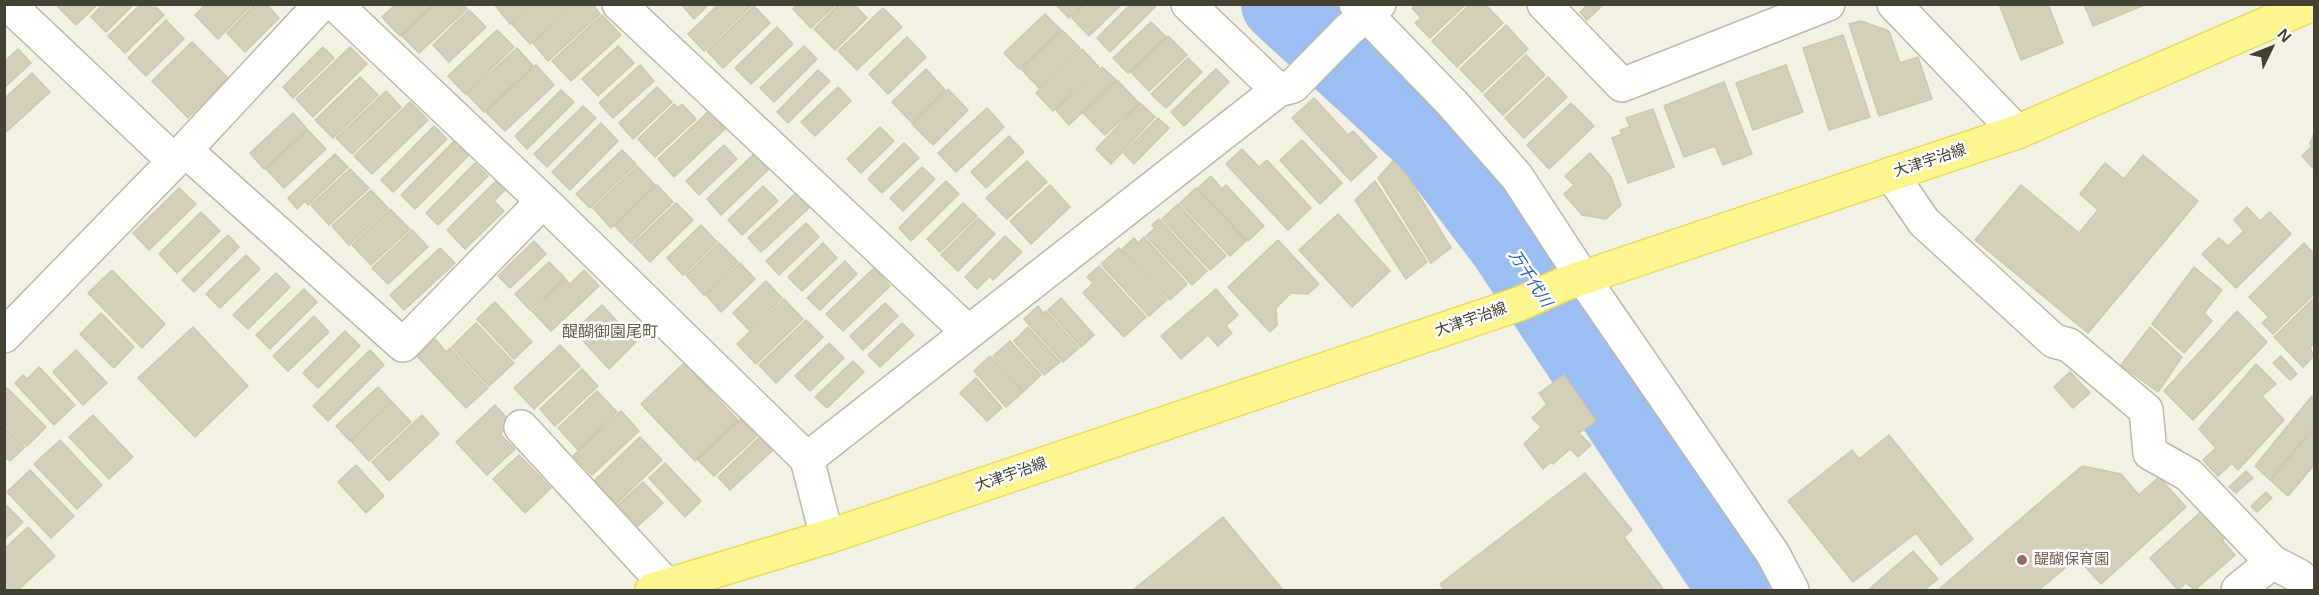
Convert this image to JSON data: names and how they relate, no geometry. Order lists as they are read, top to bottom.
{
  "streets": {
    "main road": ["大津宇治線"]
  },
  "districts": ["醍醐御園尾町"],
  "water": ["万千代川"],
  "places": ["醍醐保育園"],
  "north": "top right"
}
